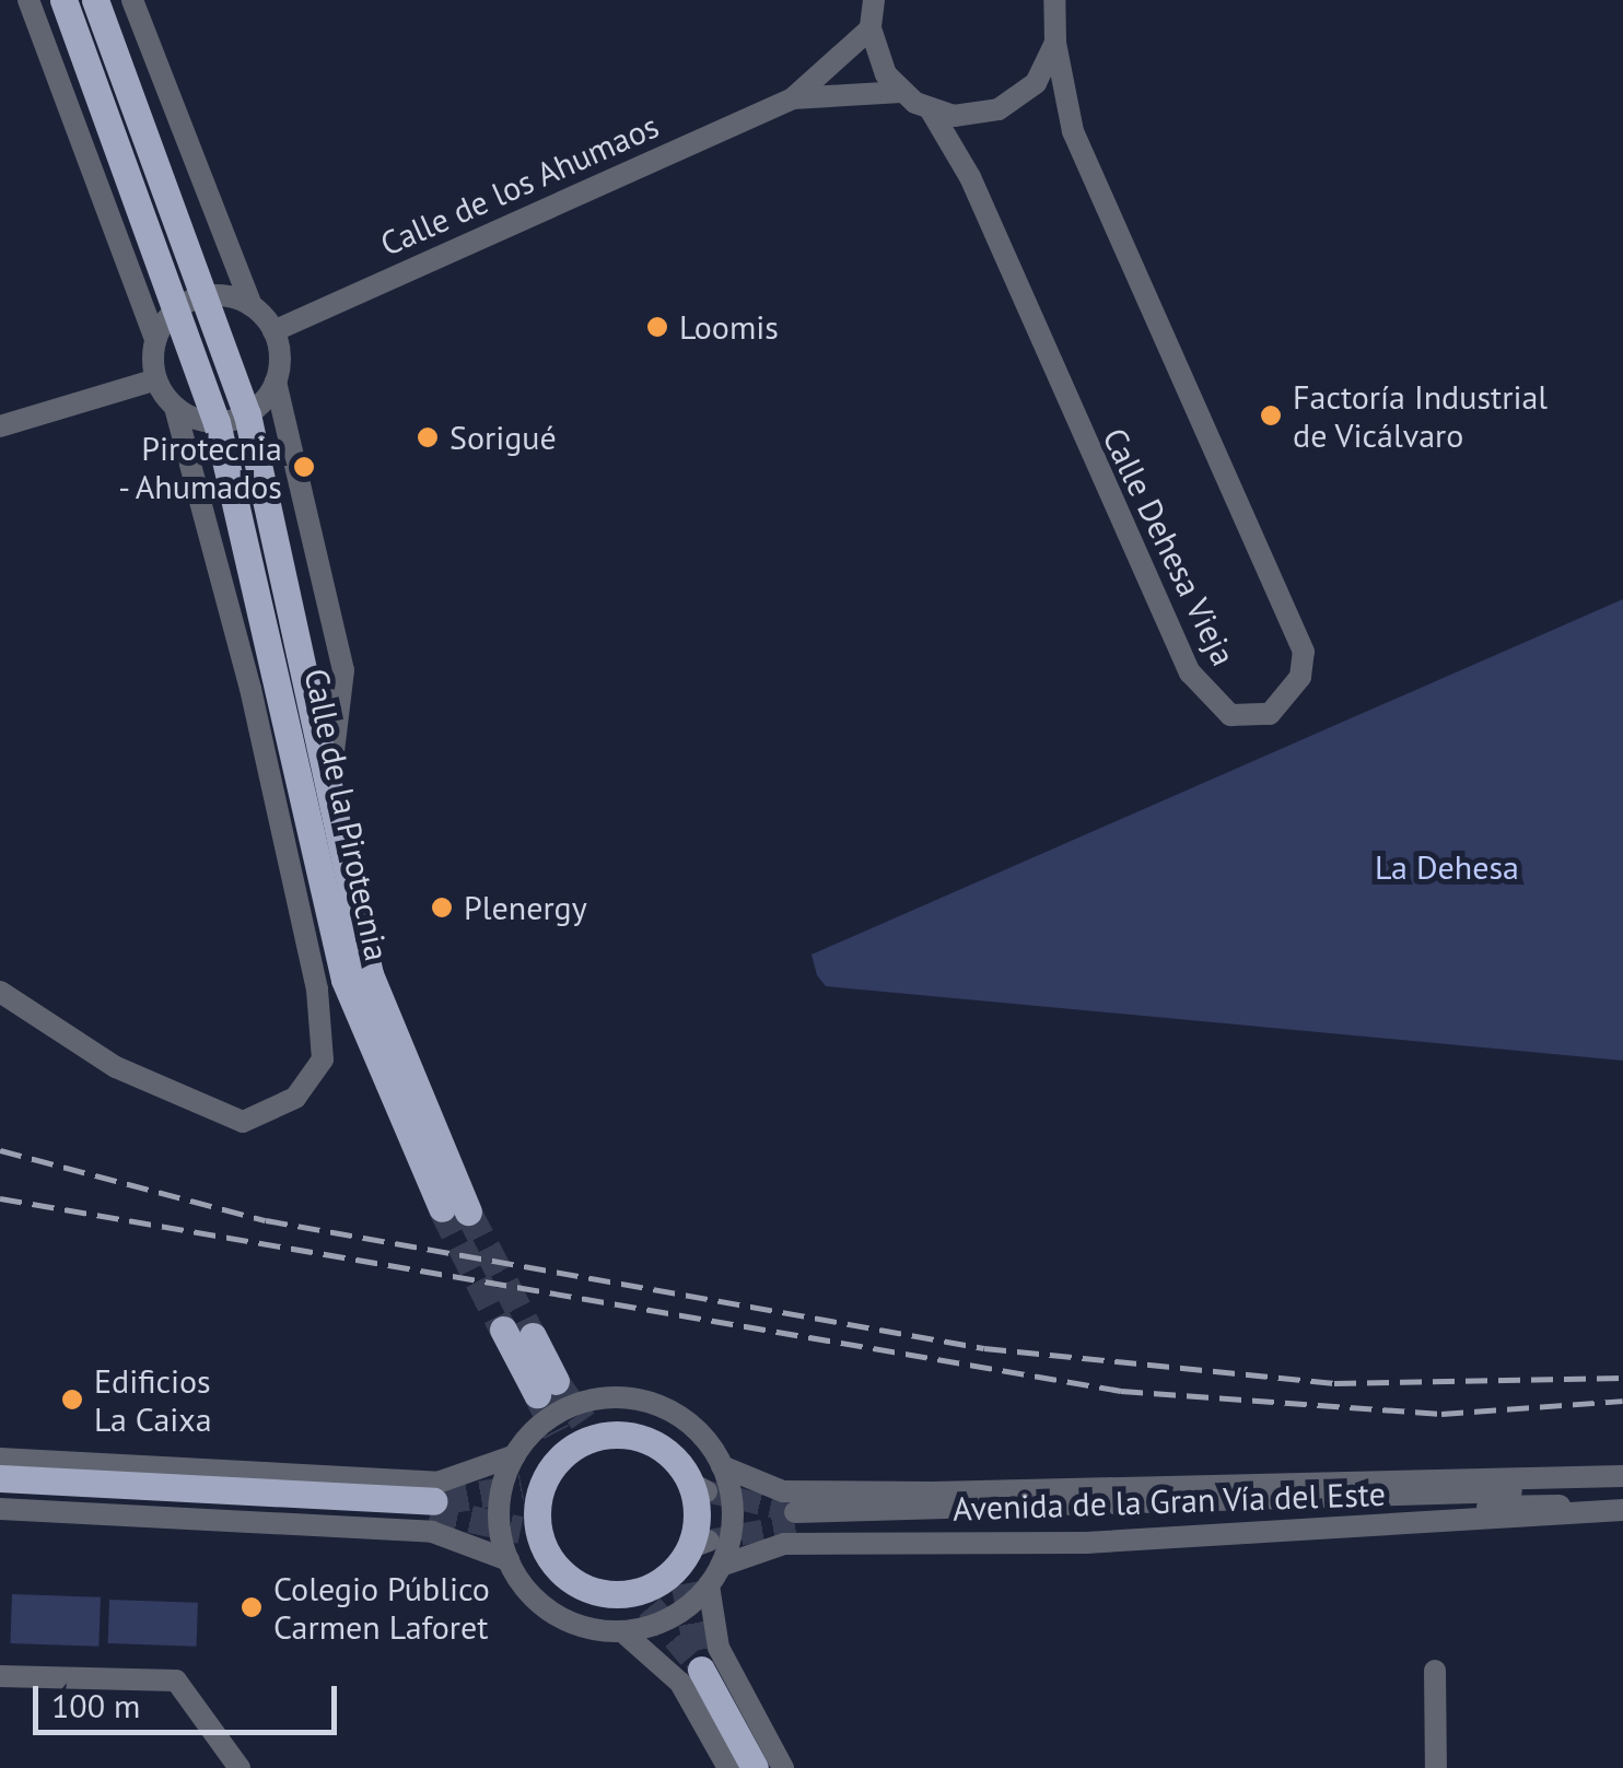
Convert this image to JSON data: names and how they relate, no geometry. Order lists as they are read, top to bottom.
{
  "streets": {
    "main road": ["Calle de la Pirotecnia"],
    "street": ["Calle de los Ahumaos", "Calle Dehesa Vieja", "Avenida de la Gran Vía del Este"]
  },
  "crossings": [
    ["Calle de los Ahumaos", "Calle de la Pirotecnia"]
  ],
  "parks": ["La Dehesa"],
  "places": [
    "Loomis",
    "Factoría Industrial de Vicálvaro",
    "Sorigué",
    "Pirotecnia - Ahumados",
    "Plenergy",
    "Edificios La Caixa",
    "Colegio Público Carmen Laforet"
  ],
  "scale_bar": "100 m"
}
